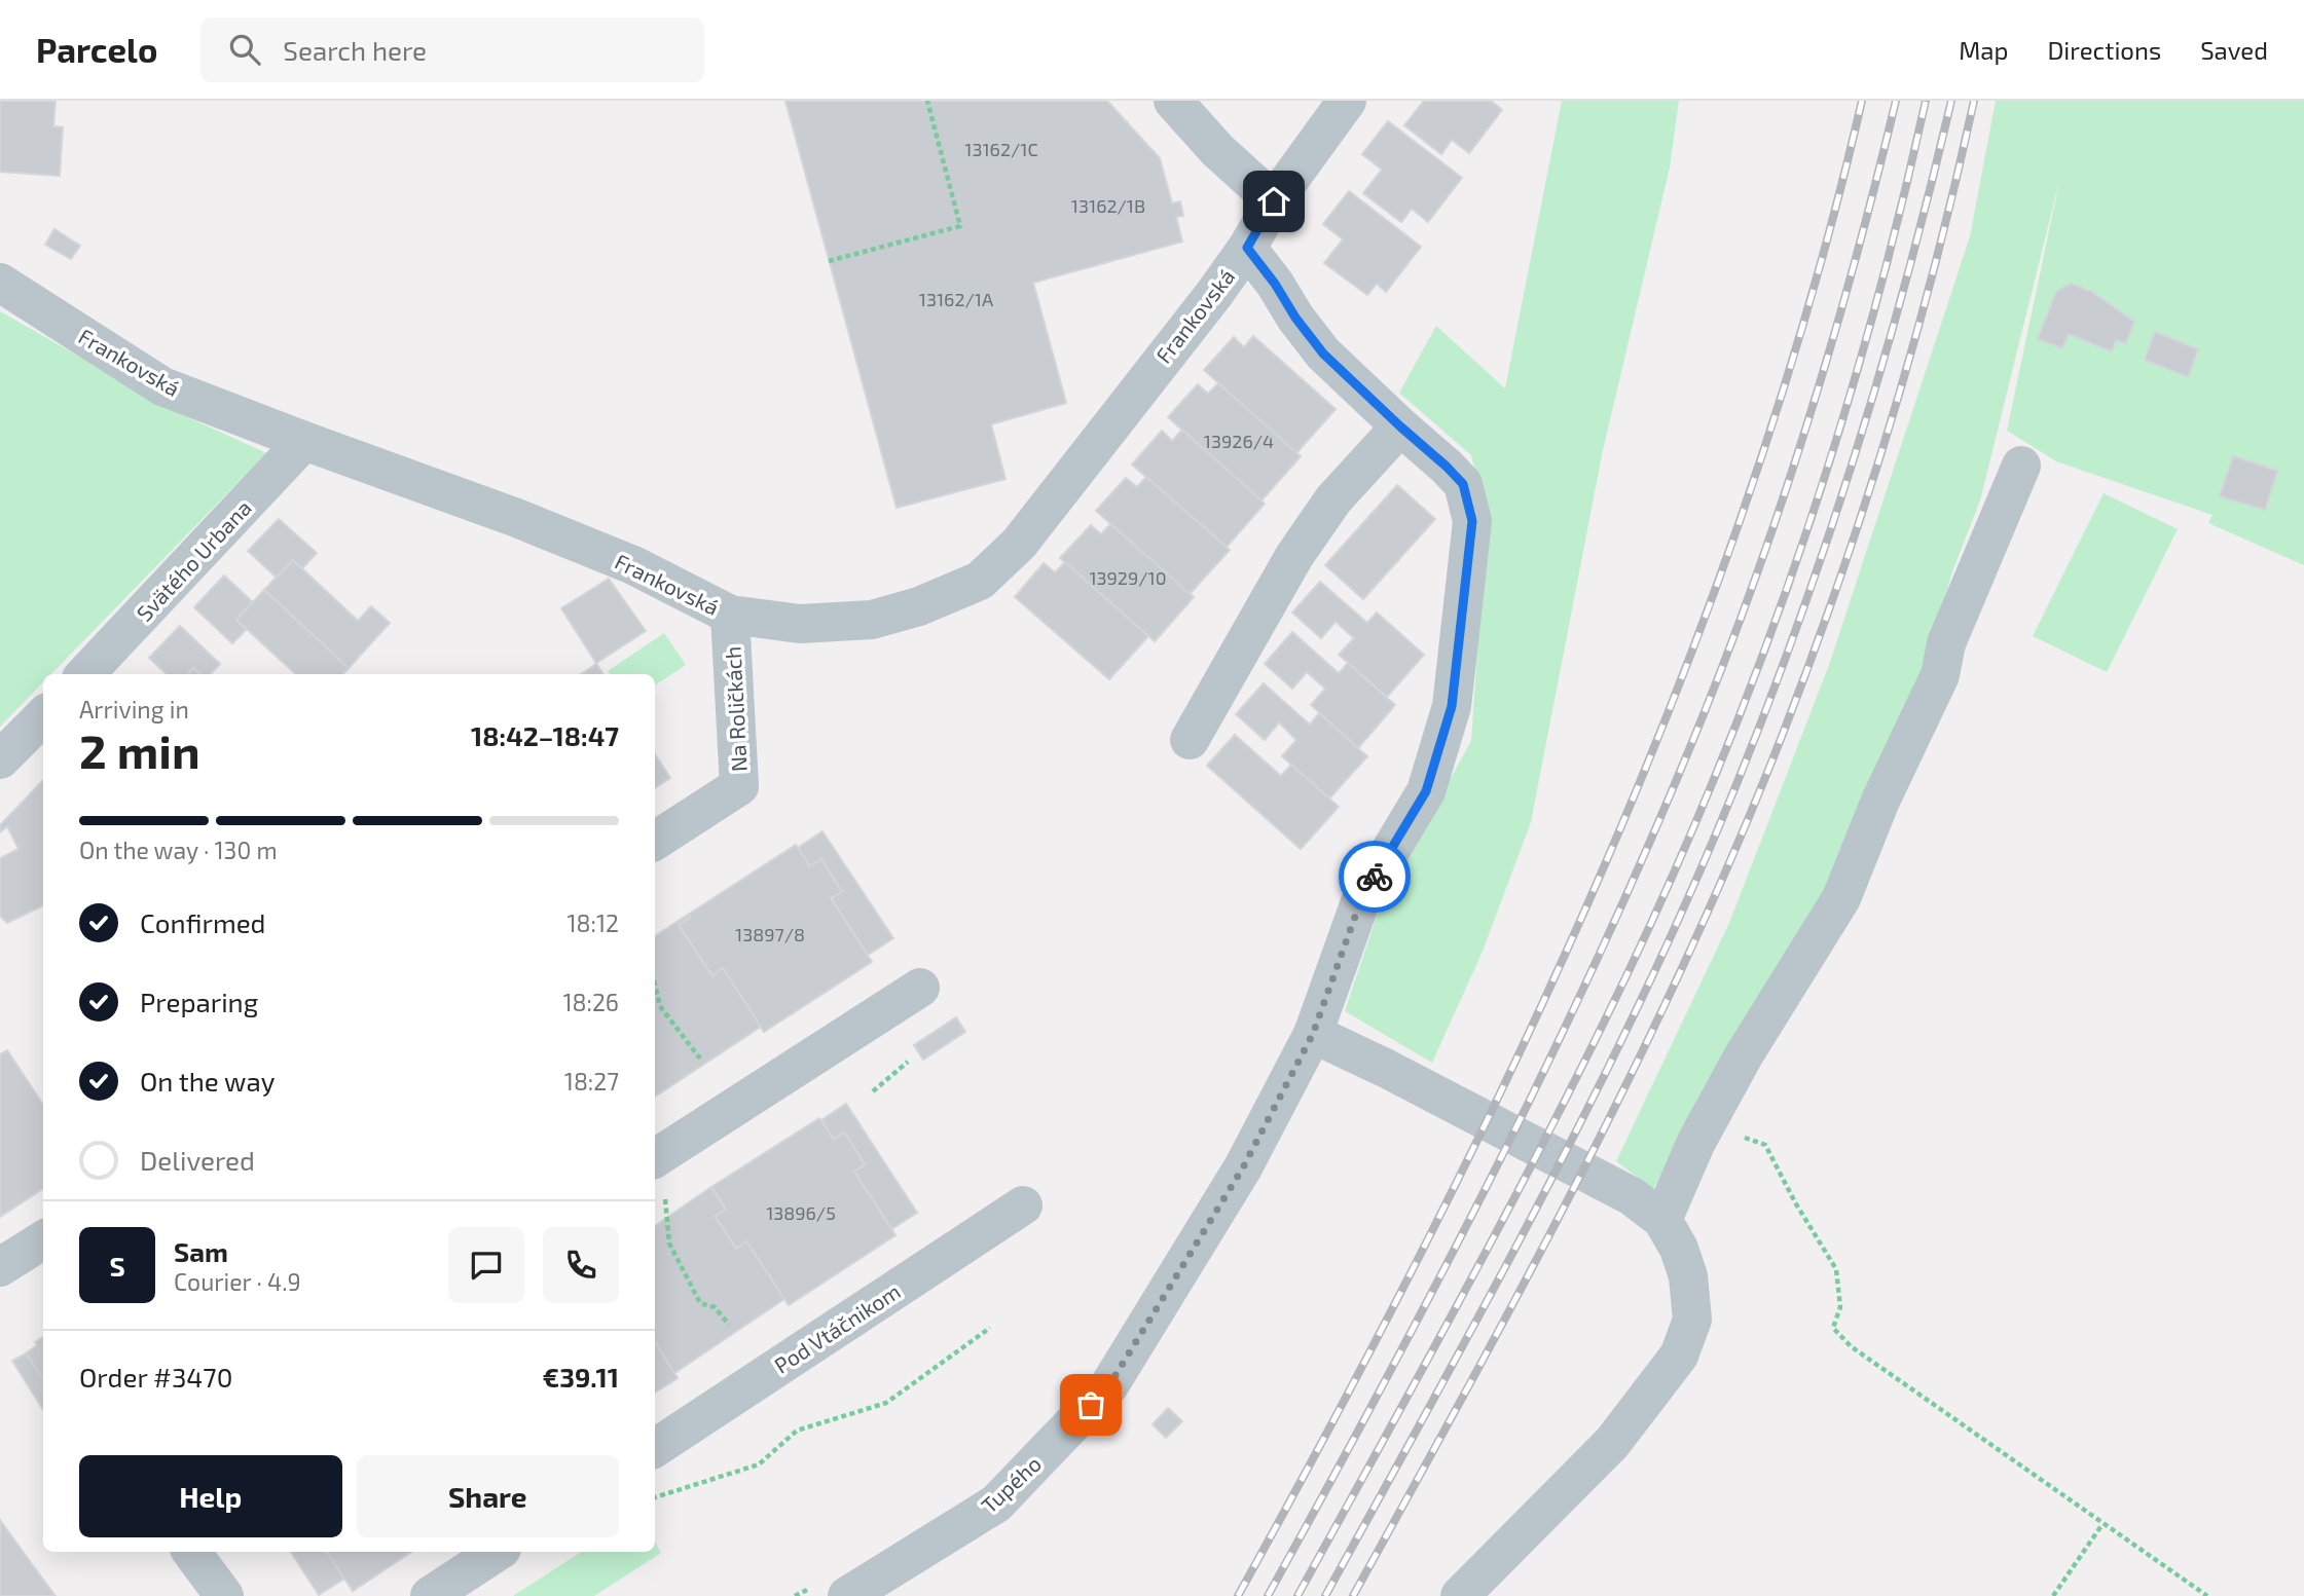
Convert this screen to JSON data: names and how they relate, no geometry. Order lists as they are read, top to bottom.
{
  "streets": {
    "street": [
      "Frankovská",
      "Svätého Urbana",
      "Na Roličkách",
      "Pod Vtáčnikom",
      "Tupého"
    ]
  },
  "crossings": [
    ["Frankovská", "Svätého Urbana"],
    ["Frankovská", "Na Roličkách"],
    ["Frankovská", "Tupého"]
  ],
  "house_numbers": [
    "13162/1C",
    "13162/1B",
    "13162/1A",
    "13926/4",
    "13929/10",
    "13897/8",
    "13896/5"
  ],
  "page": {
    "header": "Parcelo",
    "search": "Search here",
    "nav": ["Map", "Directions", "Saved"],
    "heading": ["2 min", "Arriving in", "18:42–18:47"],
    "panel": [
      "Sam",
      "Courier · 4.9",
      "Order #3470",
      "€39.11"
    ],
    "bar": "On the way · 130 m",
    "list": [
      ["Confirmed", "18:12"],
      ["Preparing", "18:26"],
      ["On the way", "18:27"],
      "Delivered"
    ],
    "round": "S",
    "buttons": ["Help", "Share"]
  }
}
